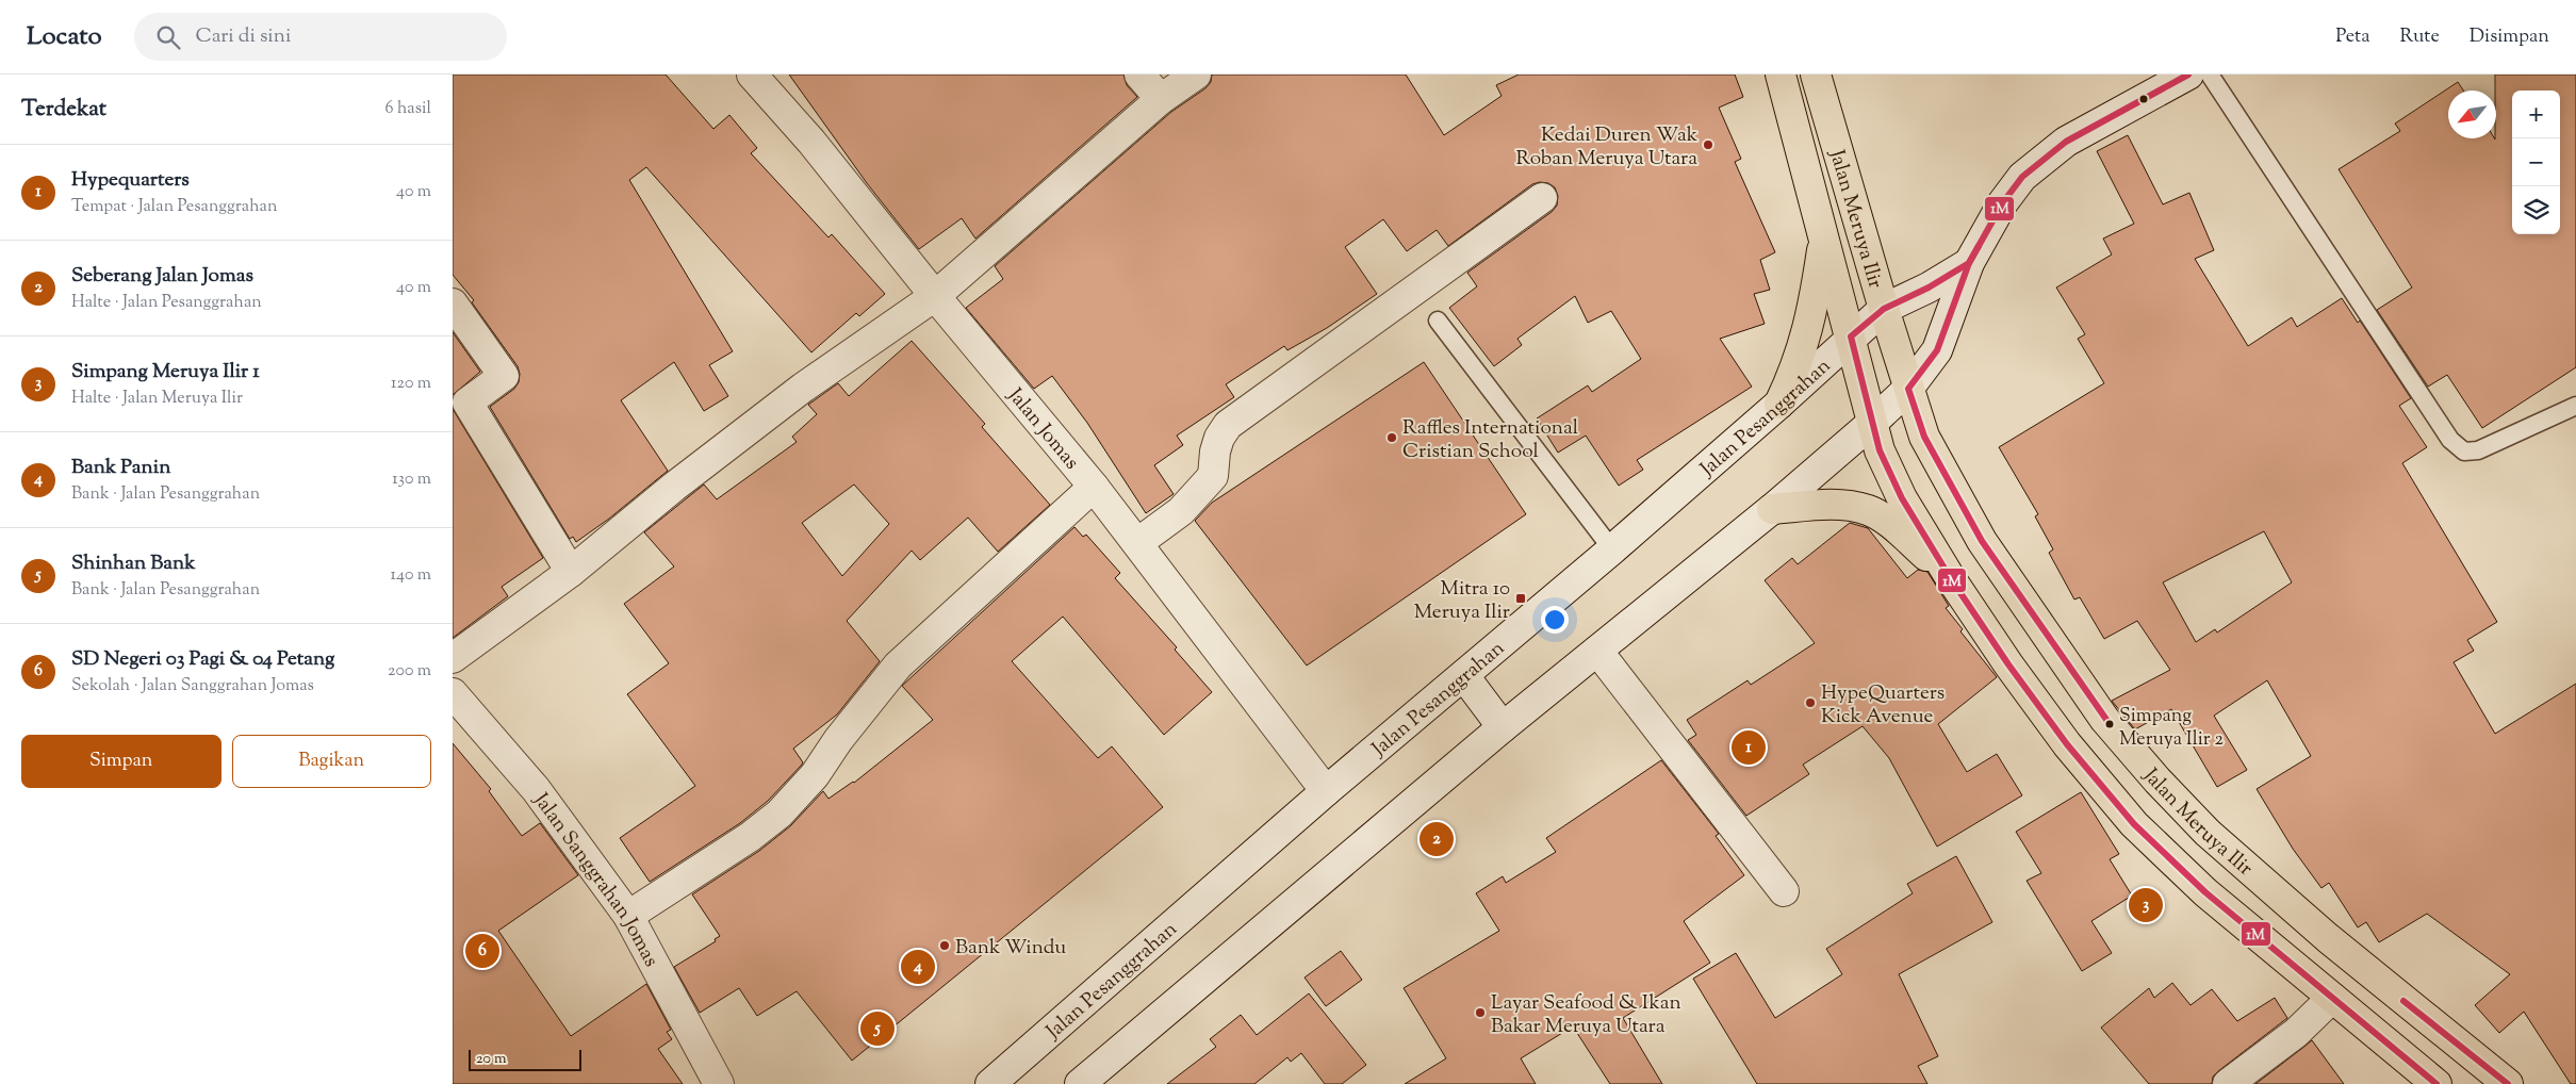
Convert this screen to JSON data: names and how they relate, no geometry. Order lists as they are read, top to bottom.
{
  "streets": {
    "main road": ["Jalan Meruya Ilir"],
    "street": ["Jalan Pesanggrahan", "Jalan Jomas", "Jalan Sanggrahan Jomas"]
  },
  "crossings": [
    ["Jalan Meruya Ilir", "Jalan Pesanggrahan"],
    ["Jalan Pesanggrahan", "Jalan Jomas"]
  ],
  "places": {
    "other": [
      "Kedai Duren Wak Roban Meruya Utara",
      "Raffles International Cristian School",
      "HypeQuarters Kick Avenue",
      "Simpang Meruya Ilir 2",
      "Bank Windu",
      "Layar Seafood & Ikan Bakar Meruya Utara"
    ],
    "transit": ["Mitra 10 Meruya Ilir"]
  },
  "lines": ["transit line 1M"],
  "scale_bar": "20 m",
  "north": "bottom left",
  "page": {
    "header": "Locato",
    "search": "Cari di sini",
    "nav": ["Peta", "Rute", "Disimpan"],
    "heading": ["Terdekat", "6 hasil"],
    "map_buttons": ["+", "−"],
    "list": [
      {
        "mark": "1",
        "name": "Hypequarters",
        "note": "Tempat · Jalan Pesanggrahan",
        "value": "40 m"
      },
      {
        "mark": "2",
        "name": "Seberang Jalan Jomas",
        "note": "Halte · Jalan Pesanggrahan",
        "value": "40 m"
      },
      {
        "mark": "3",
        "name": "Simpang Meruya Ilir 1",
        "note": "Halte · Jalan Meruya Ilir",
        "value": "120 m"
      },
      {
        "mark": "4",
        "name": "Bank Panin",
        "note": "Bank · Jalan Pesanggrahan",
        "value": "130 m"
      },
      {
        "mark": "5",
        "name": "Shinhan Bank",
        "note": "Bank · Jalan Pesanggrahan",
        "value": "140 m"
      },
      {
        "mark": "6",
        "name": "SD Negeri 03 Pagi & 04 Petang",
        "note": "Sekolah · Jalan Sanggrahan Jomas",
        "value": "200 m"
      }
    ],
    "buttons": ["Simpan", "Bagikan"],
    "pins": [
      "1",
      "2",
      "3",
      "6",
      "4",
      "5"
    ],
    "scale": "20 m"
  }
}
